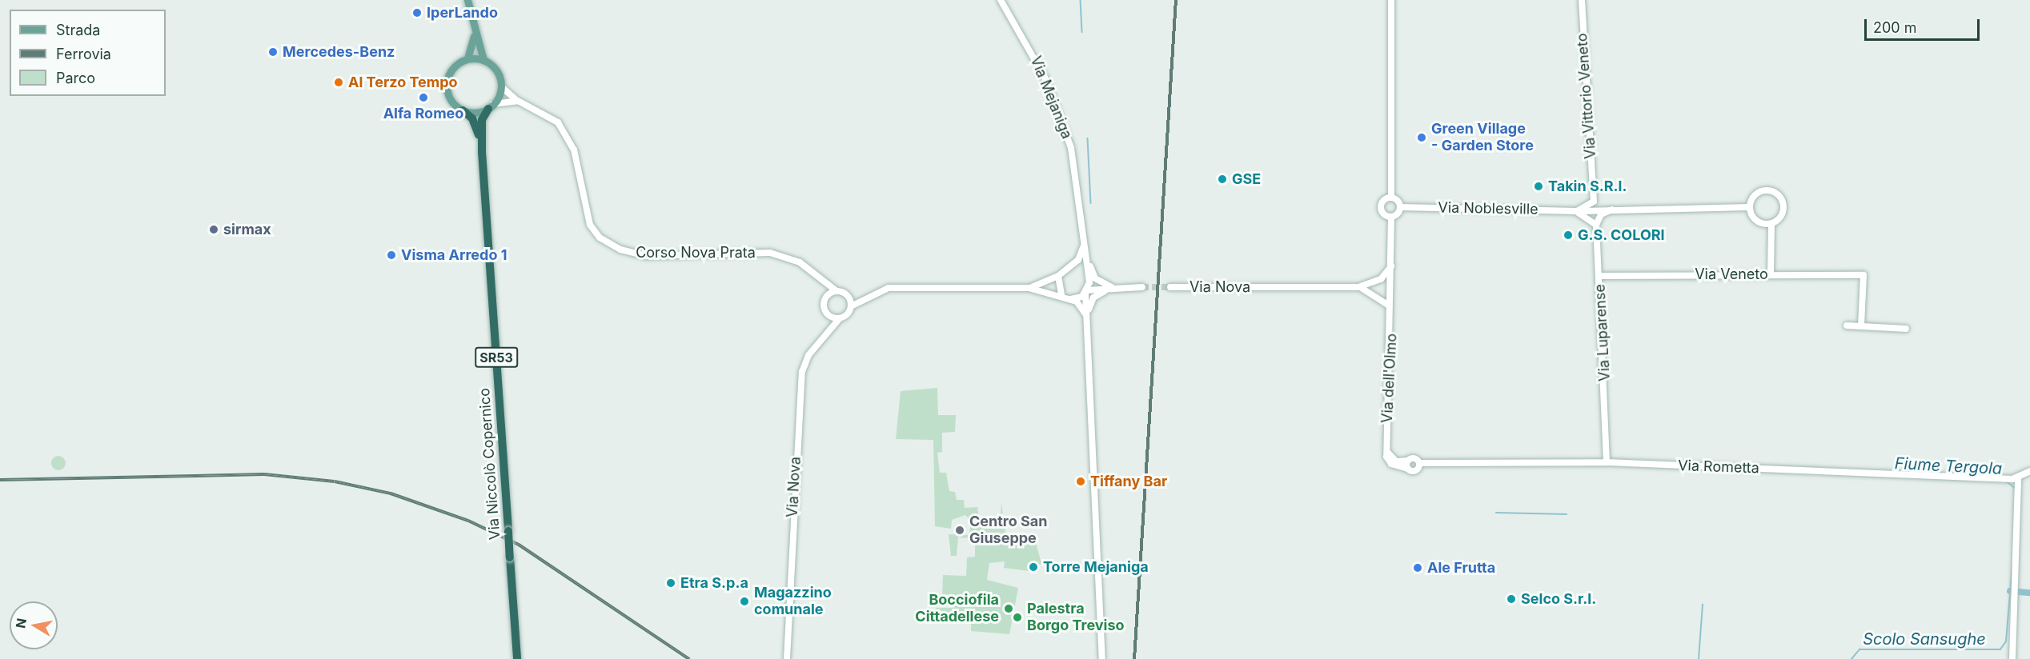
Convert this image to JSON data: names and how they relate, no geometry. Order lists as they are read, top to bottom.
{
  "streets": {
    "highway": ["SR53", "Via Niccolò Copernico"],
    "main road": [
      "Via Vittorio Veneto",
      "Via Mejaniga",
      "Via Noblesville",
      "Corso Nova Prata",
      "Via Veneto",
      "Via Nova",
      "Via Luparense",
      "Via dell'Olmo",
      "Via Rometta"
    ]
  },
  "crossings": [
    ["Via Mejaniga", "Via Nova"],
    ["Corso Nova Prata", "Via Nova"],
    ["Via Veneto", "Via Luparense"],
    ["Via Luparense", "Via Rometta"],
    ["SR53", "Via Niccolò Copernico"],
    ["Via dell'Olmo", "Via Rometta"]
  ],
  "water": ["Fiume Tergola", "Scolo Sansughe"],
  "places": [
    "IperLando",
    "Mercedes-Benz",
    "Al Terzo Tempo",
    "Alfa Romeo",
    "Green Village - Garden Store",
    "GSE",
    "Takin S.R.l.",
    "sirmax",
    "G.S. COLORI",
    "Visma Arredo 1",
    "Tiffany Bar",
    "Centro San Giuseppe",
    "Torre Mejaniga",
    "Ale Frutta",
    "Etra S.p.a",
    "Selco S.r.l.",
    "Magazzino comunale",
    "Bocciofila Cittadellese",
    "Palestra Borgo Treviso"
  ],
  "legend": ["Strada", "Ferrovia", "Parco"],
  "scale_bar": "200 m",
  "north": "left"
}
